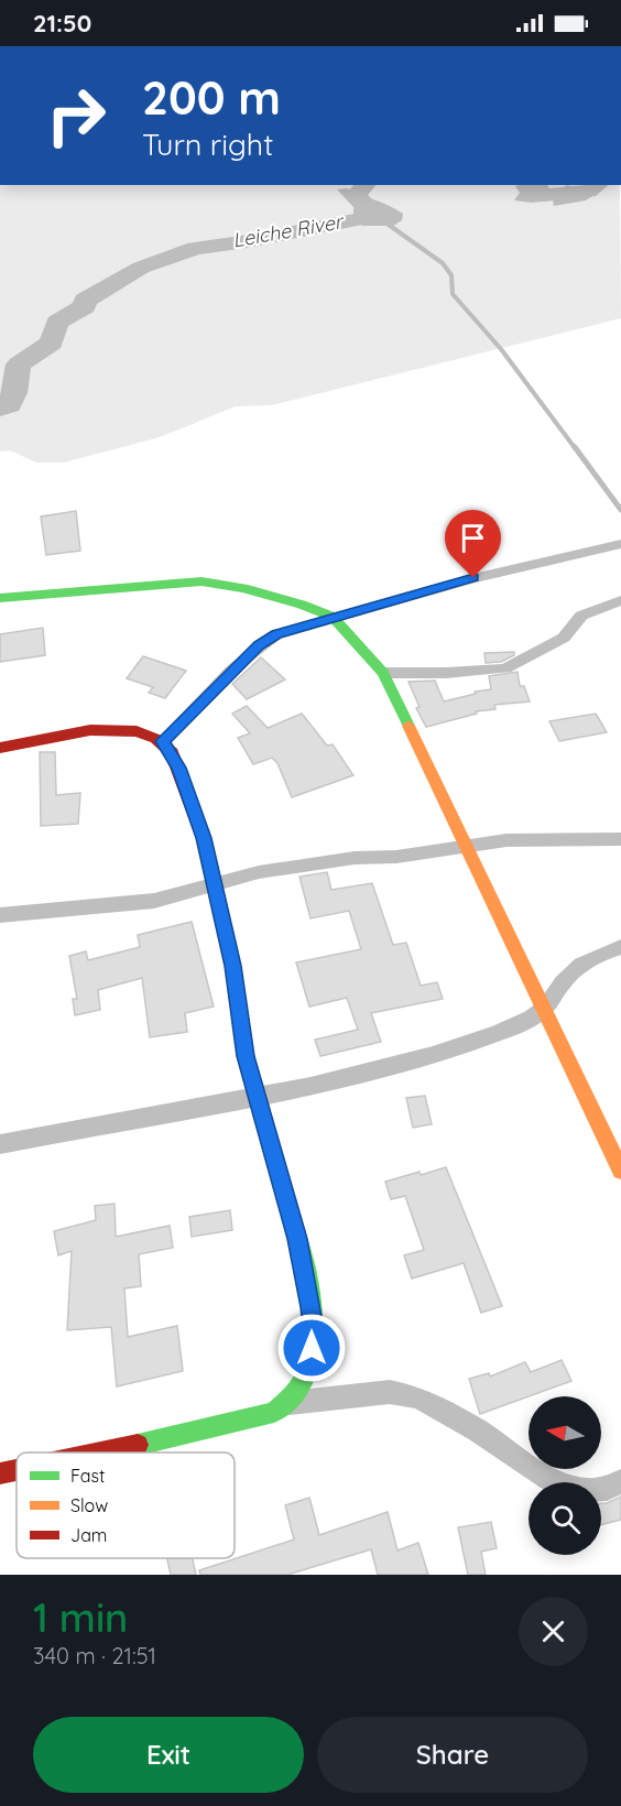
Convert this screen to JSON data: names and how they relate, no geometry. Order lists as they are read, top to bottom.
{
  "water": ["Leiche River"],
  "legend": ["Fast", "Slow", "Jam"],
  "north": "left",
  "page": {
    "status": "21:50",
    "turn": ["200 m", "Turn right"],
    "heading": ["1 min", "340 m · 21:51"],
    "buttons": ["Exit", "Share"]
  }
}
